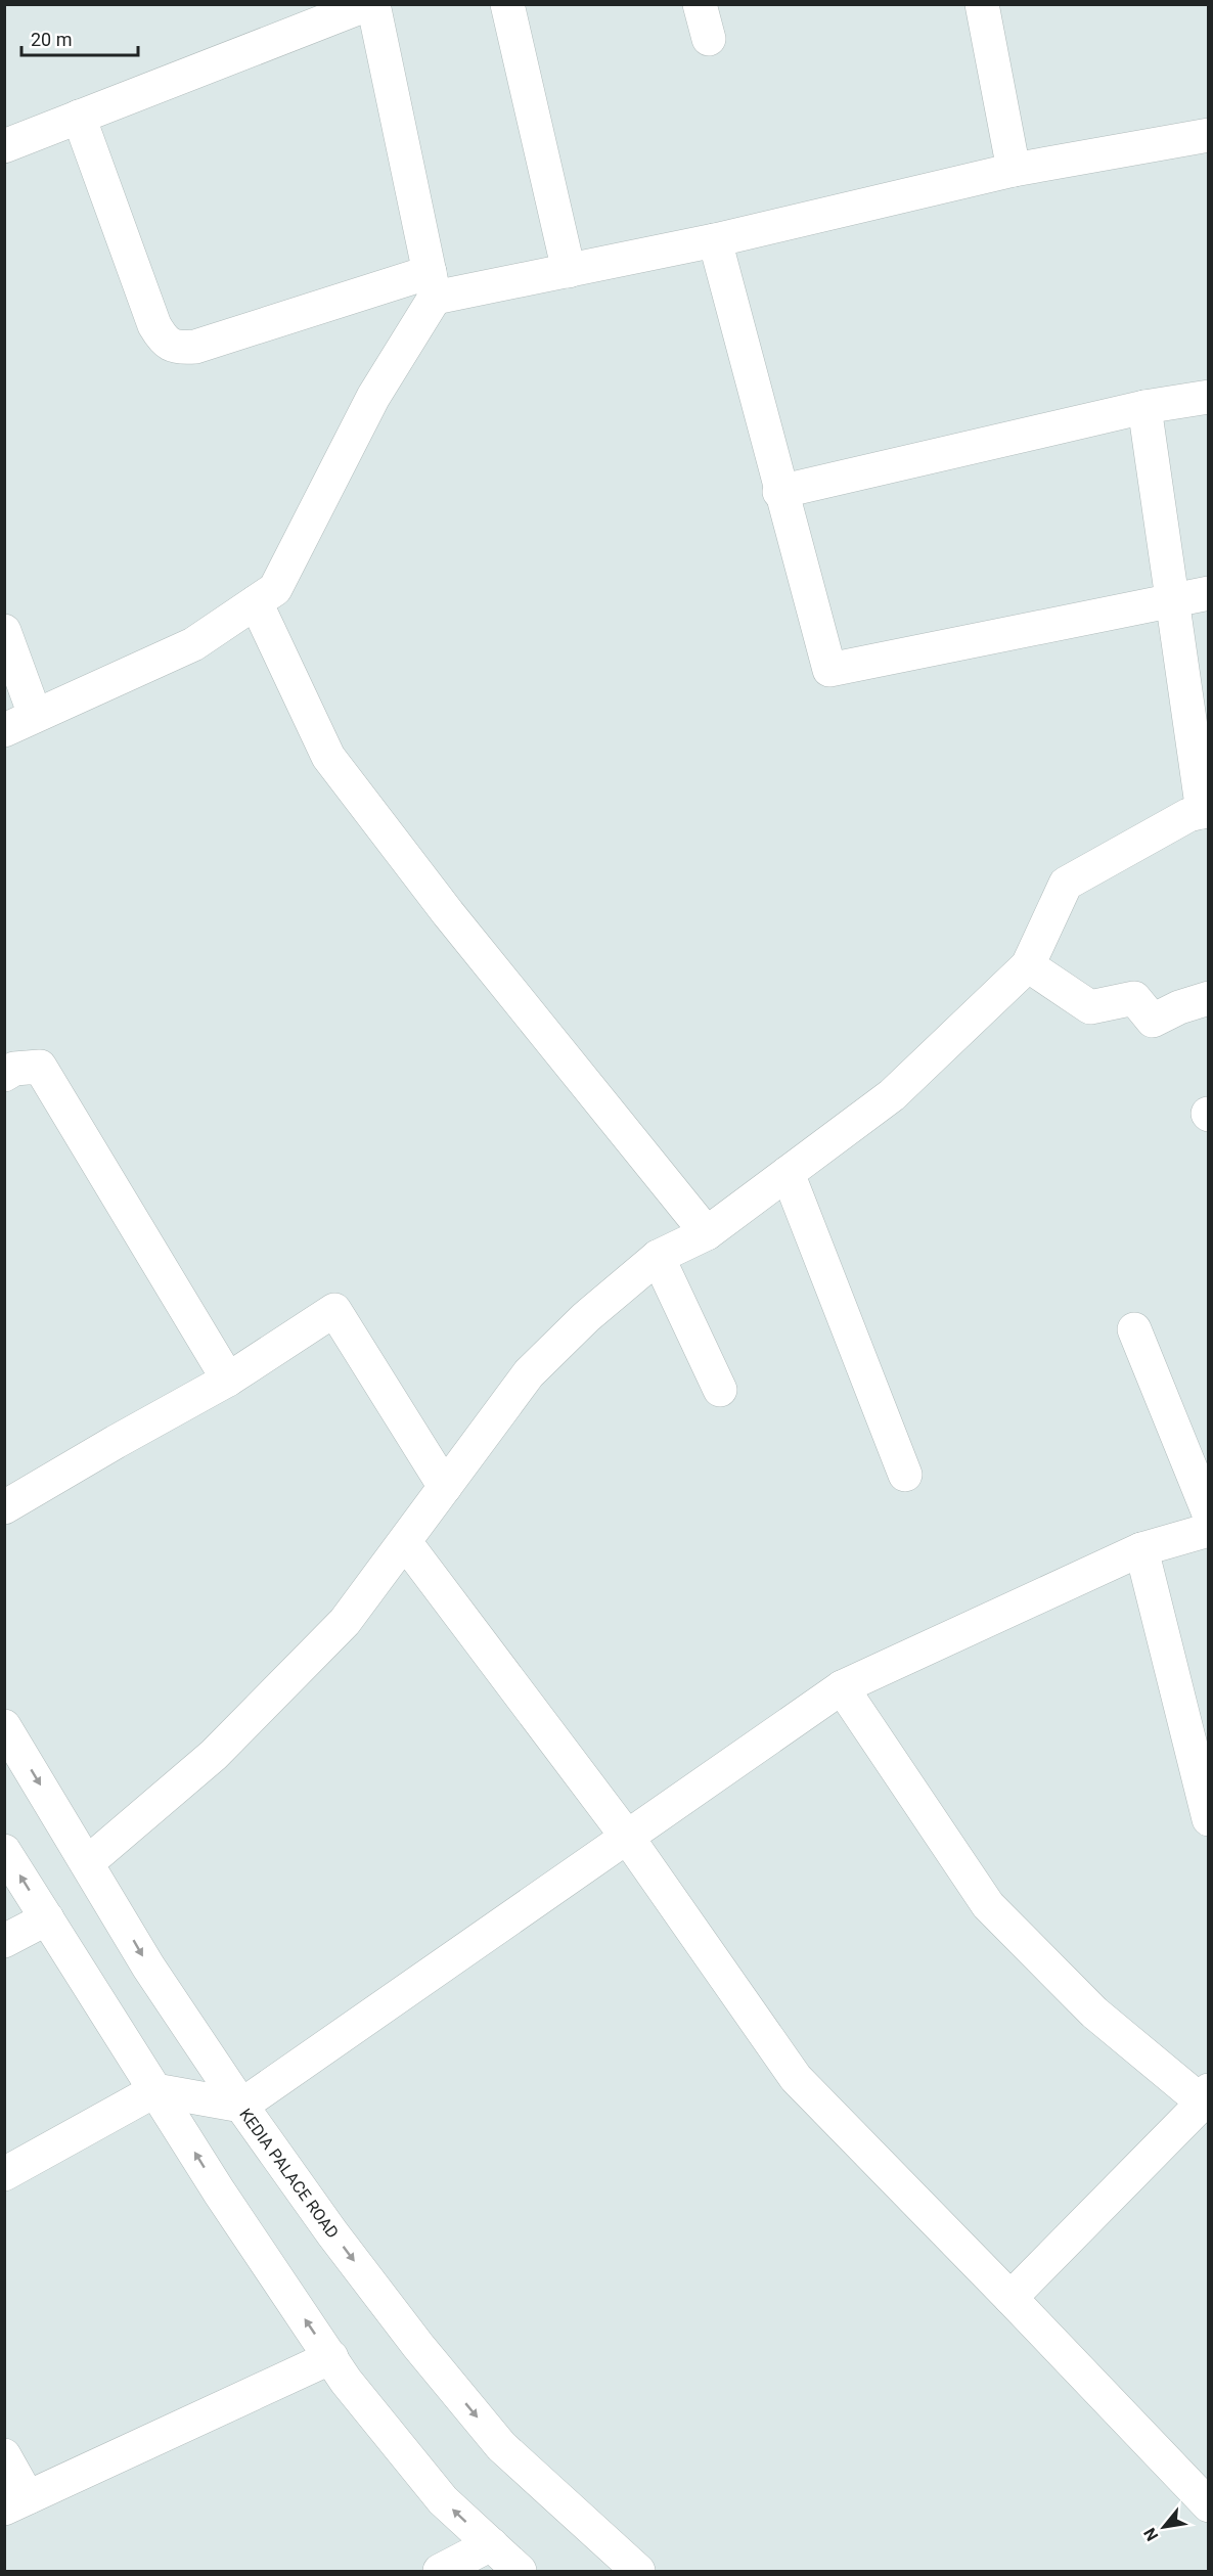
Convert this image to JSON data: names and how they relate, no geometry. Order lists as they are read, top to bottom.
{
  "streets": {
    "street": ["KEDIA PALACE ROAD"]
  },
  "scale_bar": "20 m",
  "north": "bottom left"
}
